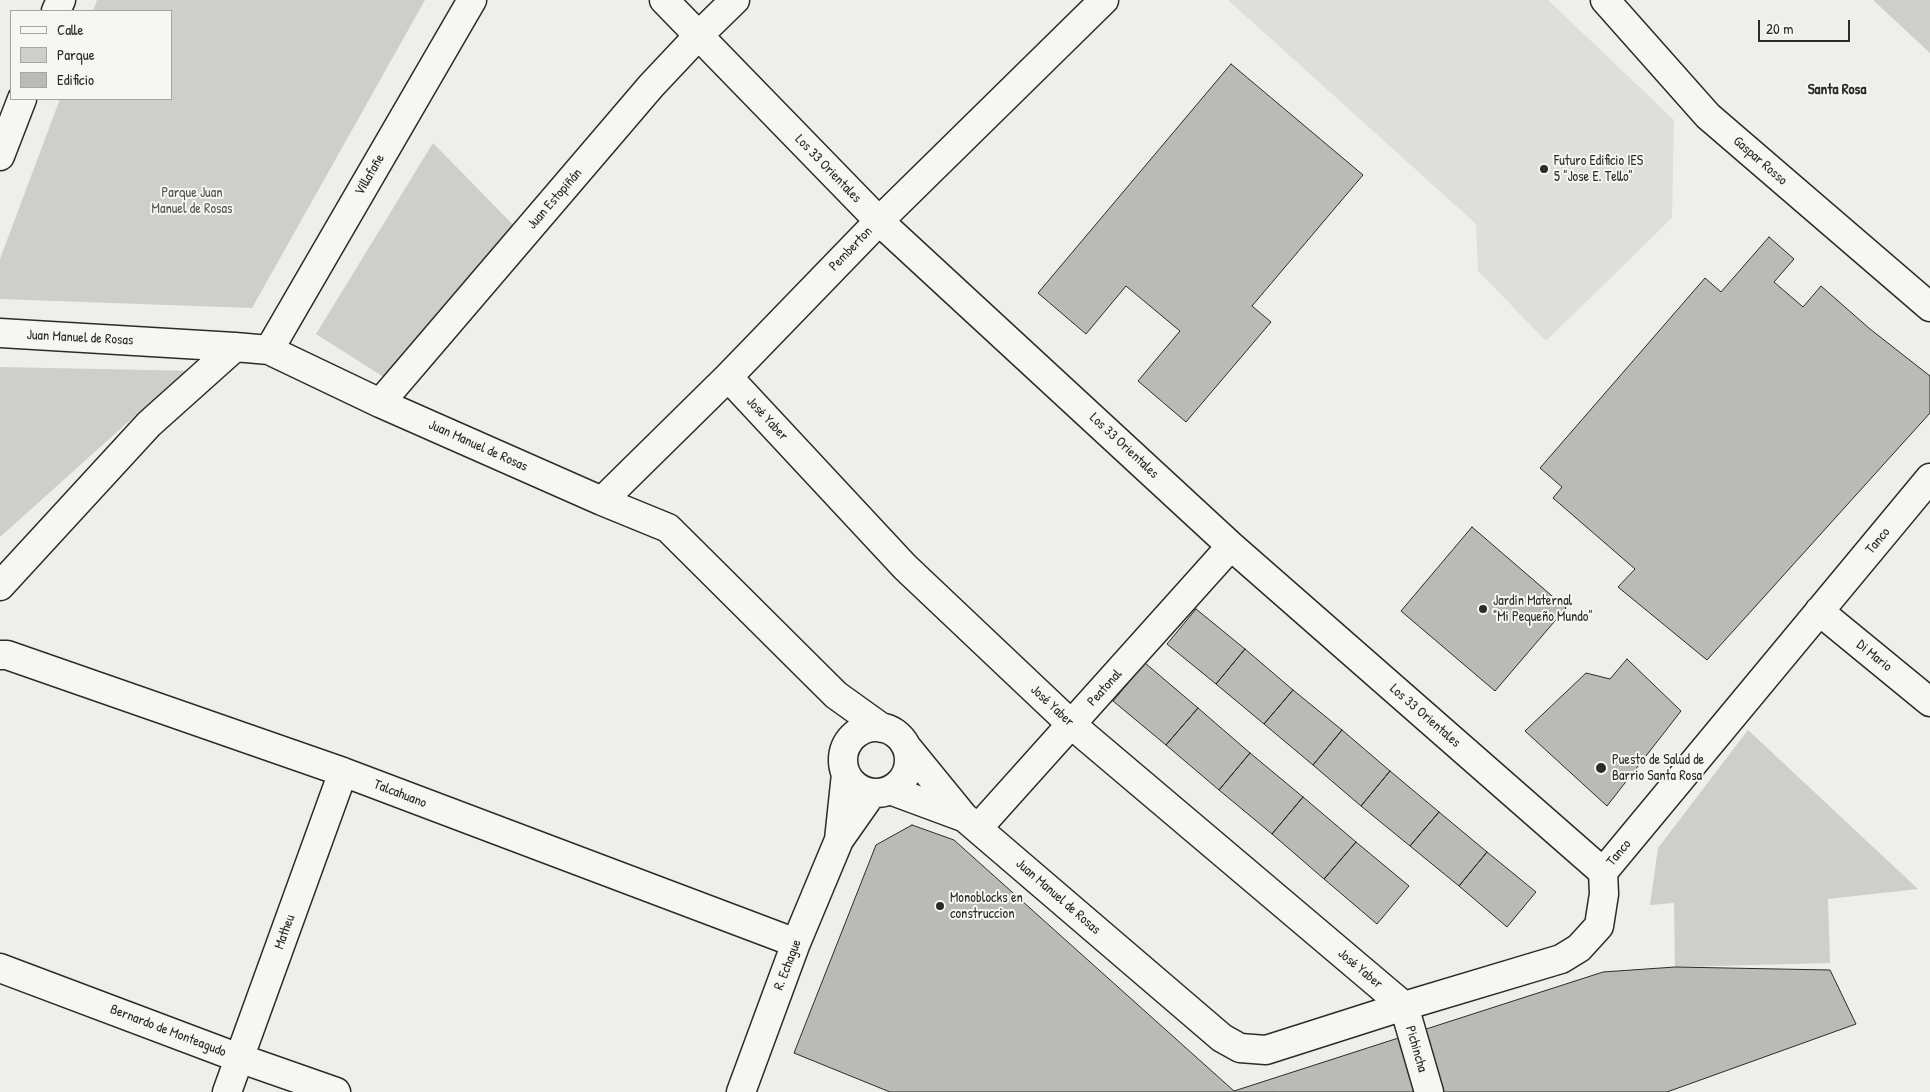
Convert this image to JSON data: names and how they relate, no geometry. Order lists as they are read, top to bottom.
{
  "streets": {
    "street": [
      "Gaspar Rosso",
      "Los 33 Orientales",
      "Villafañe",
      "Juan Estopiñán",
      "Pemberton",
      "Juan Manuel de Rosas",
      "José Yaber",
      "Tanco",
      "Di Mario",
      "Peatonal",
      "Talcahuano",
      "Matheu",
      "R. Echague",
      "Bernardo de Monteagudo",
      "Pichincha"
    ]
  },
  "crossings": [
    ["Los 33 Orientales", "Juan Estopiñán"],
    ["Los 33 Orientales", "Pemberton"],
    ["Los 33 Orientales", "Tanco"],
    ["Los 33 Orientales", "Peatonal"],
    ["Villafañe", "Juan Manuel de Rosas"],
    ["Juan Estopiñán", "Juan Manuel de Rosas"],
    ["Pemberton", "Juan Manuel de Rosas"],
    ["Pemberton", "José Yaber"],
    ["Juan Manuel de Rosas", "Tanco"],
    ["Juan Manuel de Rosas", "Peatonal"],
    ["Juan Manuel de Rosas", "R. Echague"],
    ["José Yaber", "Tanco"],
    ["José Yaber", "Peatonal"],
    ["José Yaber", "Pichincha"],
    ["Tanco", "Di Mario"],
    ["Tanco", "Pichincha"],
    ["Talcahuano", "Matheu"],
    ["Talcahuano", "R. Echague"],
    ["Matheu", "Bernardo de Monteagudo"]
  ],
  "districts": ["Santa Rosa"],
  "parks": ["Parque Juan Manuel de Rosas"],
  "places": [
    "Futuro Edificio IES 5 \"Jose E. Tello\"",
    "Jardín Maternal \"Mi Pequeño Mundo\"",
    "Puesto de Salud de Barrio Santa Rosa",
    "Monoblocks en construccion"
  ],
  "legend": ["Calle", "Parque", "Edificio"],
  "scale_bar": "20 m"
}
